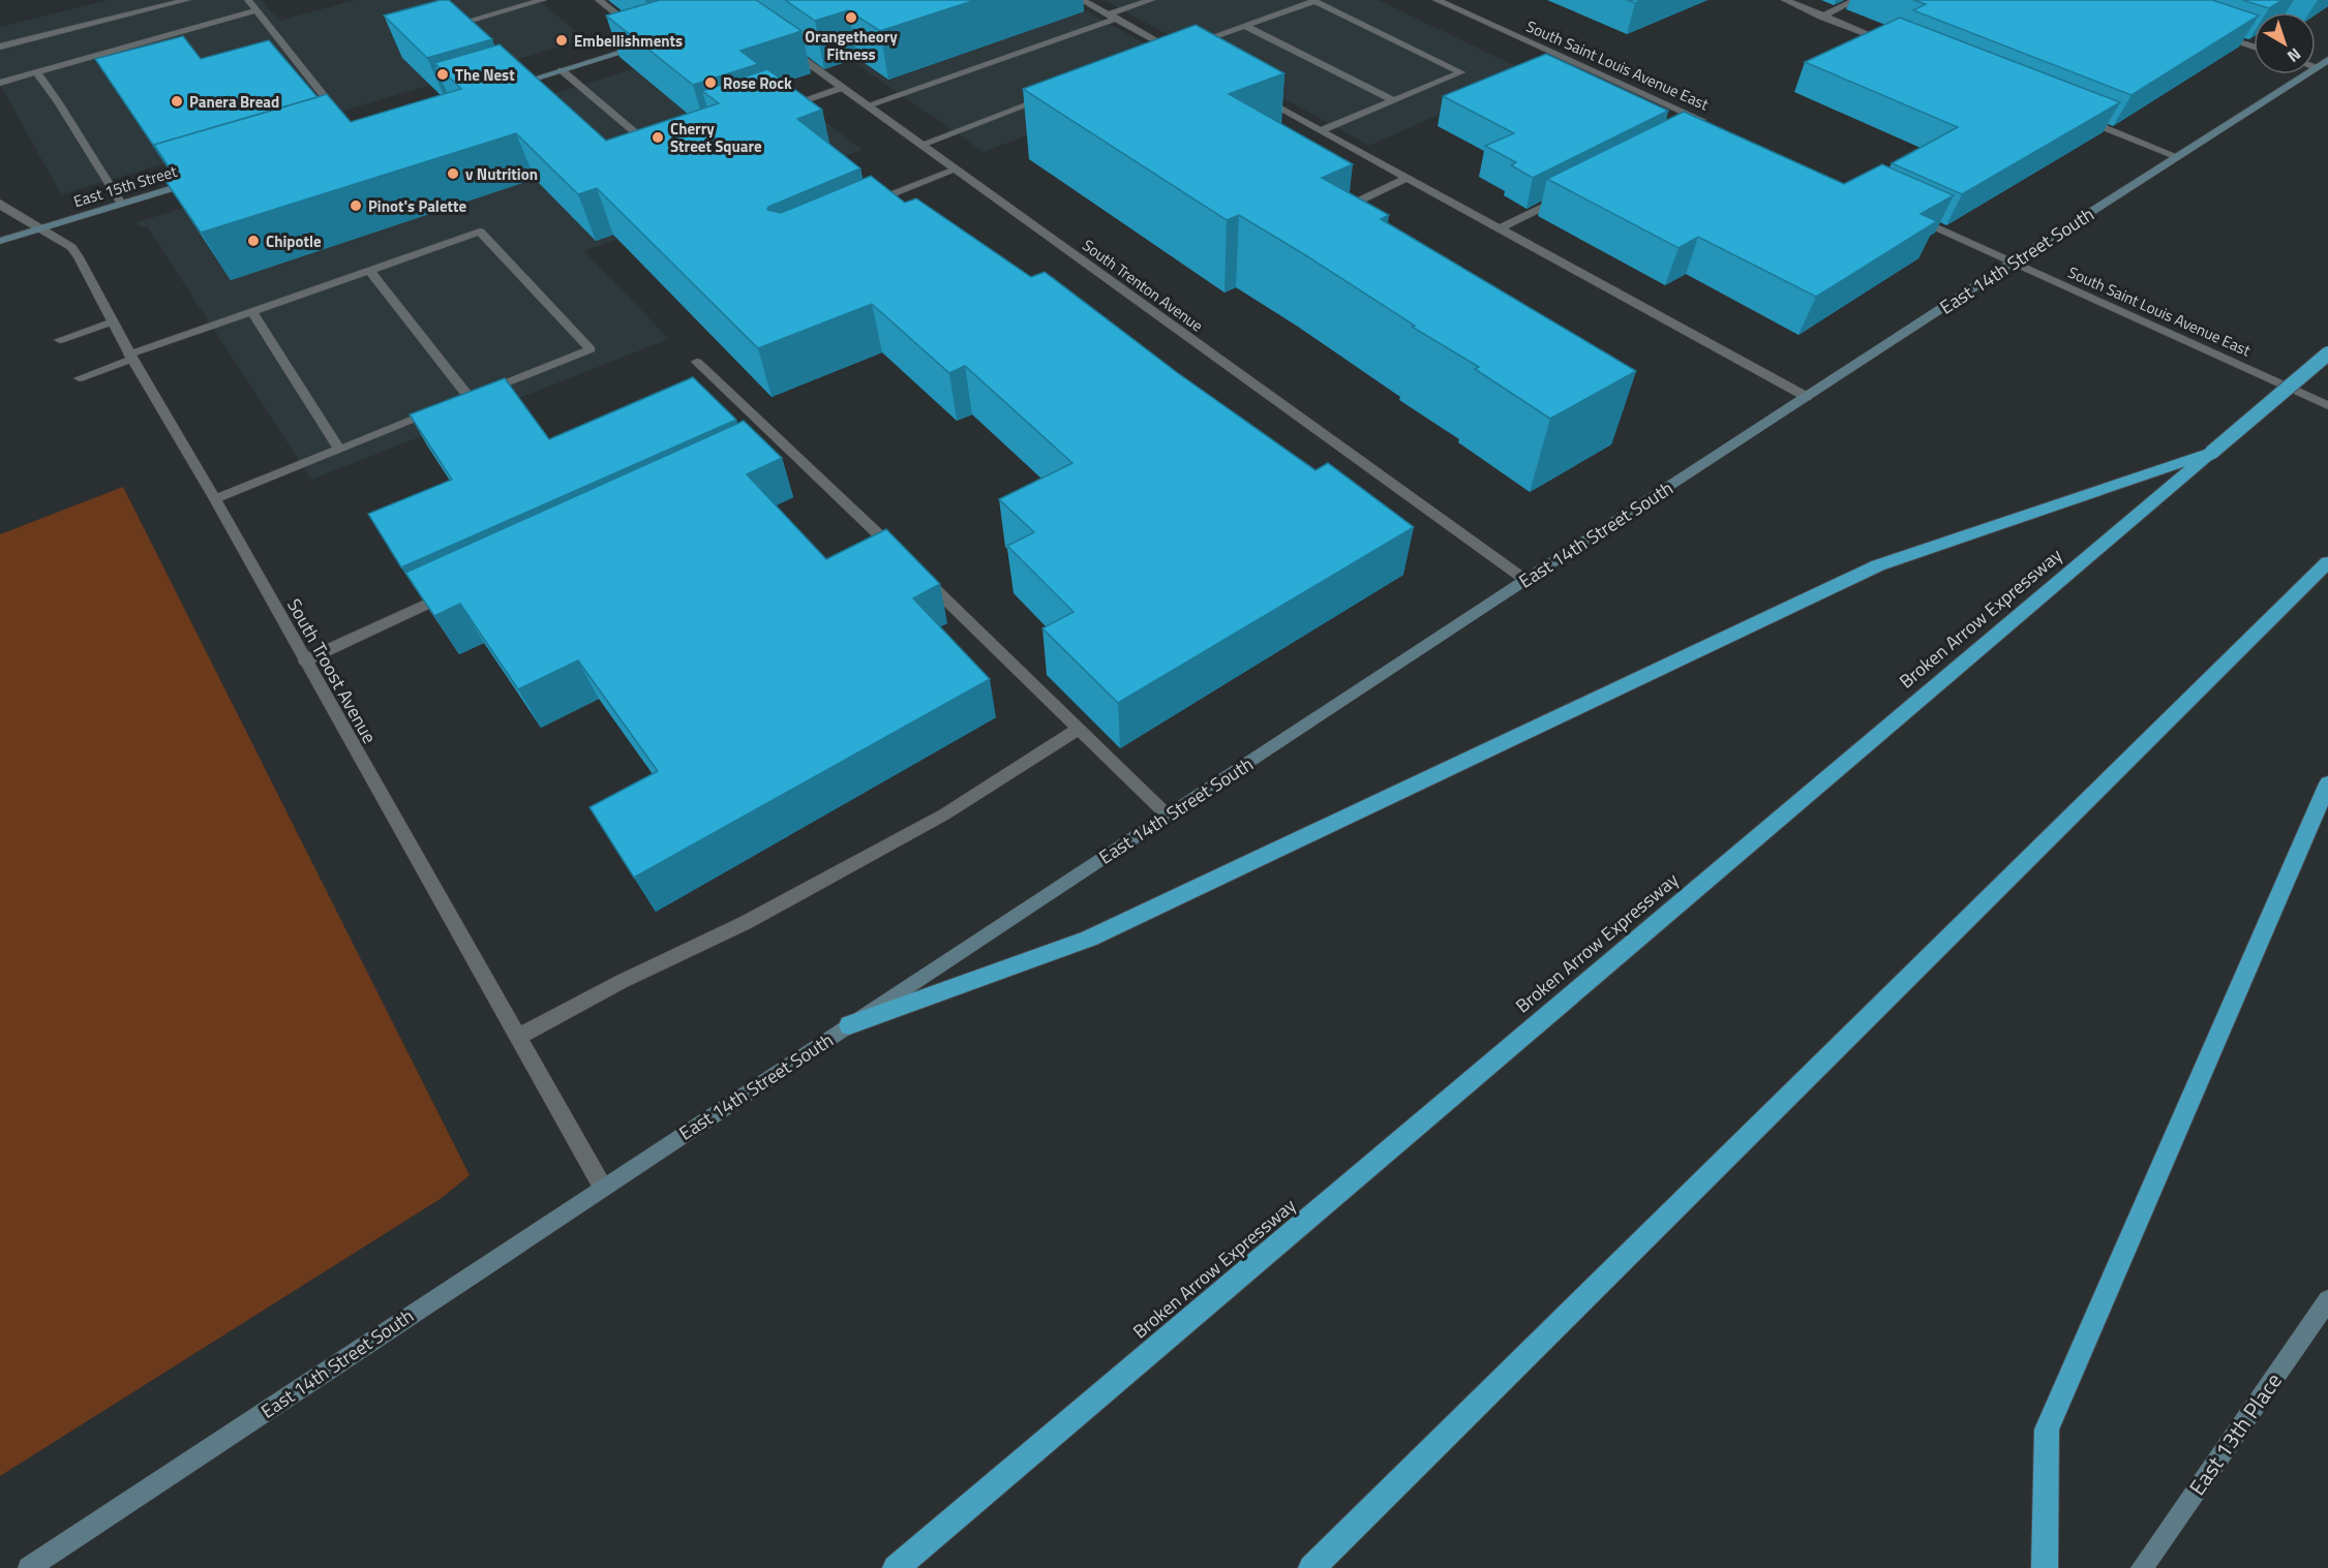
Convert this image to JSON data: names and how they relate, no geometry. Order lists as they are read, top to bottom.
{
  "streets": {
    "highway": ["Broken Arrow Expressway"],
    "street": [
      "South Saint Louis Avenue East",
      "East 15th Street",
      "East 14th Street South",
      "South Trenton Avenue",
      "South Troost Avenue",
      "East 13th Place"
    ]
  },
  "crossings": [
    ["South Saint Louis Avenue East", "East 14th Street South"],
    ["East 15th Street", "South Troost Avenue"],
    ["East 14th Street South", "South Trenton Avenue"],
    ["East 14th Street South", "South Troost Avenue"]
  ],
  "places": [
    "Orangetheory Fitness",
    "Embellishments",
    "The Nest",
    "Rose Rock",
    "Panera Bread",
    "Cherry Street Square",
    "v Nutrition",
    "Pinot's Palette",
    "Chipotle"
  ],
  "north": "bottom right"
}
